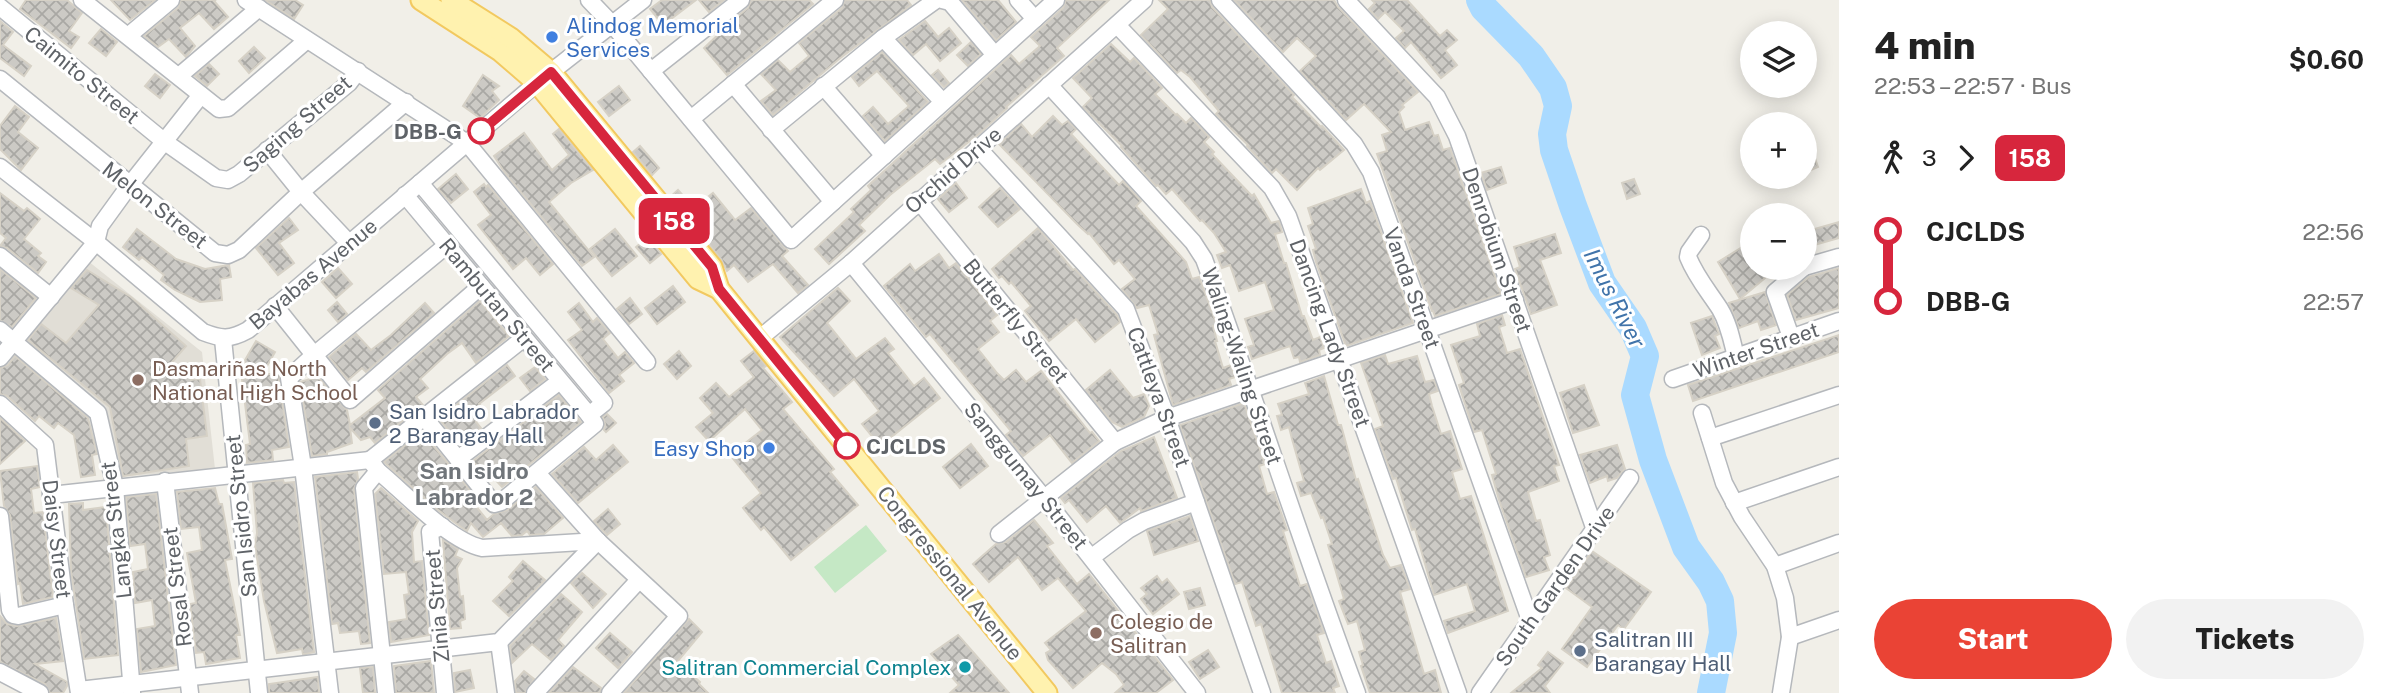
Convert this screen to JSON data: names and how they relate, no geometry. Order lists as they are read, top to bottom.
{
  "streets": {
    "main road": ["Congressional Avenue"],
    "street": [
      "Caimito Street",
      "Saging Street",
      "Orchid Drive",
      "Melon Street",
      "Denrobium Street",
      "Bayabas Avenue",
      "Vanda Street",
      "Rambutan Street",
      "Butterfly Street",
      "Dancing Lady Street",
      "Winter Street",
      "Waling-Waling Street",
      "Cattleya Street",
      "Sanggumay Street",
      "San Isidro Street",
      "Langka Street",
      "Daisy Street",
      "South Garden Drive",
      "Rosal Street",
      "Zinia Street"
    ]
  },
  "crossings": [
    ["Caimito Street", "Saging Street"],
    ["Orchid Drive", "Butterfly Street"],
    ["Orchid Drive", "Dancing Lady Street"],
    ["Orchid Drive", "Waling-Waling Street"],
    ["Orchid Drive", "Cattleya Street"],
    ["Orchid Drive", "Sanggumay Street"],
    ["Orchid Drive", "Congressional Avenue"],
    ["Denrobium Street", "South Garden Drive"],
    ["Bayabas Avenue", "Rambutan Street"],
    ["Bayabas Avenue", "San Isidro Street"],
    ["Bayabas Avenue", "Congressional Avenue"],
    ["Vanda Street", "South Garden Drive"]
  ],
  "districts": ["San Isidro Labrador 2"],
  "water": ["Imus River"],
  "places": [
    "Alindog Memorial Services",
    "DBB-G",
    "Dasmariñas North National High School",
    "San Isidro Labrador 2 Barangay Hall",
    "CJCLDS",
    "Easy Shop",
    "Colegio de Salitran",
    "Salitran III Barangay Hall",
    "Salitran Commercial Complex"
  ],
  "lines": ["bus line 158"],
  "page": {
    "on_map": "158",
    "heading": ["4 min", "22:53 – 22:57 · Bus", "$0.60"],
    "map_buttons": ["+", "−"],
    "legs": ["3", "158"],
    "list": [
      {
        "name": "CJCLDS",
        "value": "22:56"
      },
      {
        "name": "DBB-G",
        "value": "22:57"
      }
    ],
    "buttons": ["Start", "Tickets"]
  }
}
